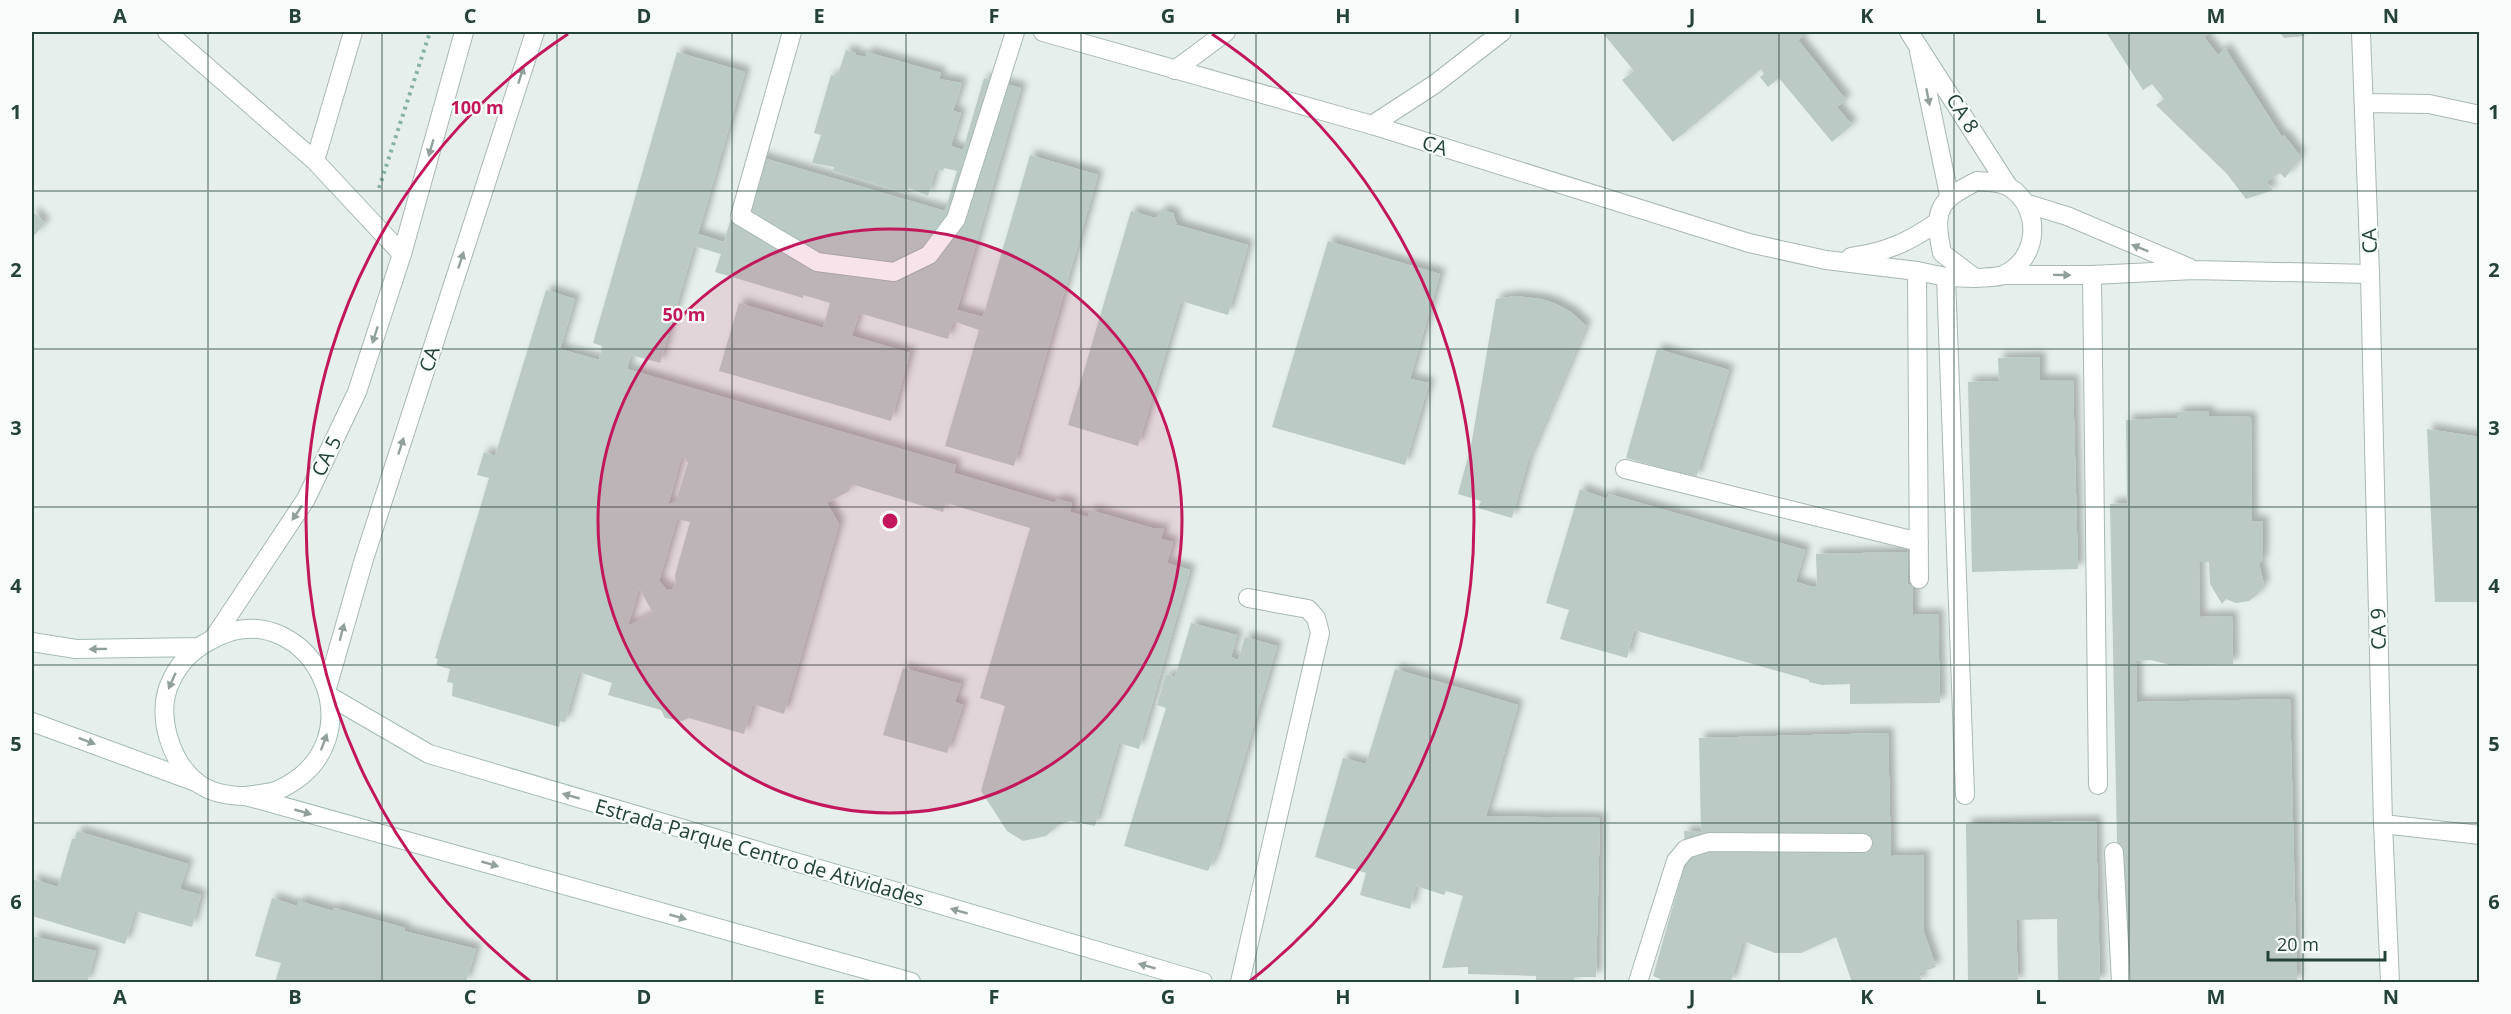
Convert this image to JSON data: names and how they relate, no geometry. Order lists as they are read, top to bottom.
{
  "streets": {
    "street": [
      "CA 8",
      "CA",
      "CA 5",
      "CA 9",
      "Estrada Parque Centro de Atividades"
    ]
  },
  "crossings": [
    ["CA 8", "CA"],
    ["CA", "CA 5"],
    ["CA", "CA 9"],
    ["CA", "Estrada Parque Centro de Atividades"],
    ["CA 5", "Estrada Parque Centro de Atividades"]
  ],
  "one_way": ["CA 5"],
  "scale_bar": "20 m",
  "grid": {
    "columns": [
      "A",
      "B",
      "C",
      "D",
      "E",
      "F",
      "G",
      "H",
      "I",
      "J",
      "K",
      "L",
      "M",
      "N"
    ],
    "rows": [
      "1",
      "2",
      "3",
      "4",
      "5",
      "6"
    ]
  },
  "rings": ["100 m", "50 m"]
}
